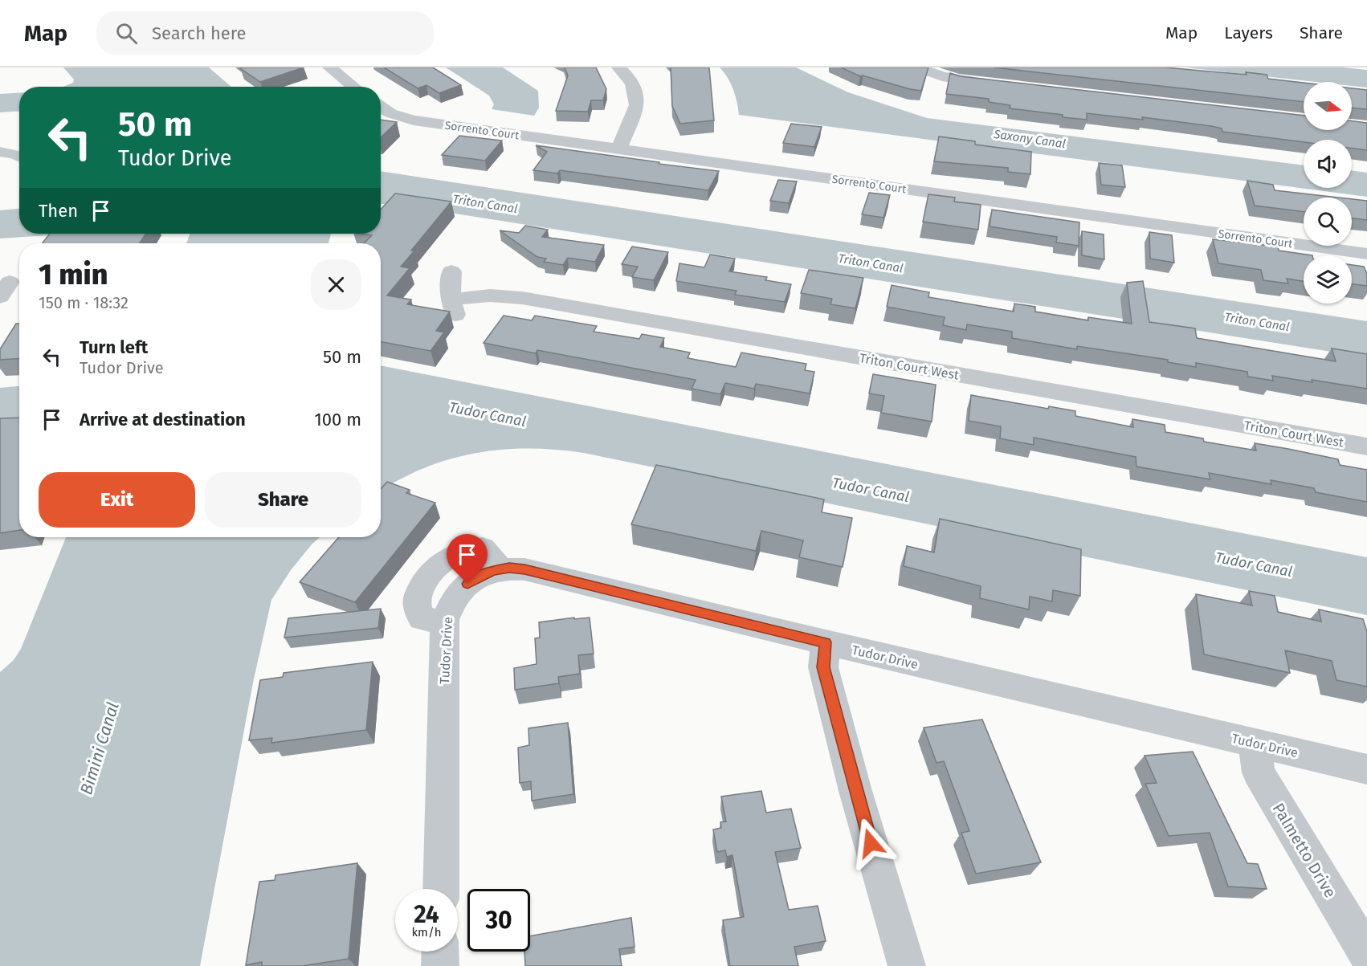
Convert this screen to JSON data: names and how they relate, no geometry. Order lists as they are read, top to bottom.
{
  "streets": {
    "street": [
      "Sorrento Court",
      "Triton Court West",
      "Tudor Drive",
      "Palmetto Drive"
    ]
  },
  "crossings": [
    ["Tudor Drive", "Palmetto Drive"]
  ],
  "water": [
    "Saxony Canal",
    "Triton Canal",
    "Tudor Canal",
    "Bimini Canal"
  ],
  "north": "right",
  "page": {
    "header": "Map",
    "search": "Search here",
    "nav": ["Map", "Layers", "Share"],
    "turn": ["50 m", "Tudor Drive"],
    "then": "Then",
    "heading": ["1 min", "150 m · 18:32"],
    "list": [
      {
        "name": "Turn left",
        "note": "Tudor Drive",
        "value": "50 m"
      },
      {
        "name": "Arrive at destination",
        "value": "100 m"
      }
    ],
    "buttons": ["Exit", "Share"],
    "speed": "24 km/h",
    "limit": "30"
  }
}
